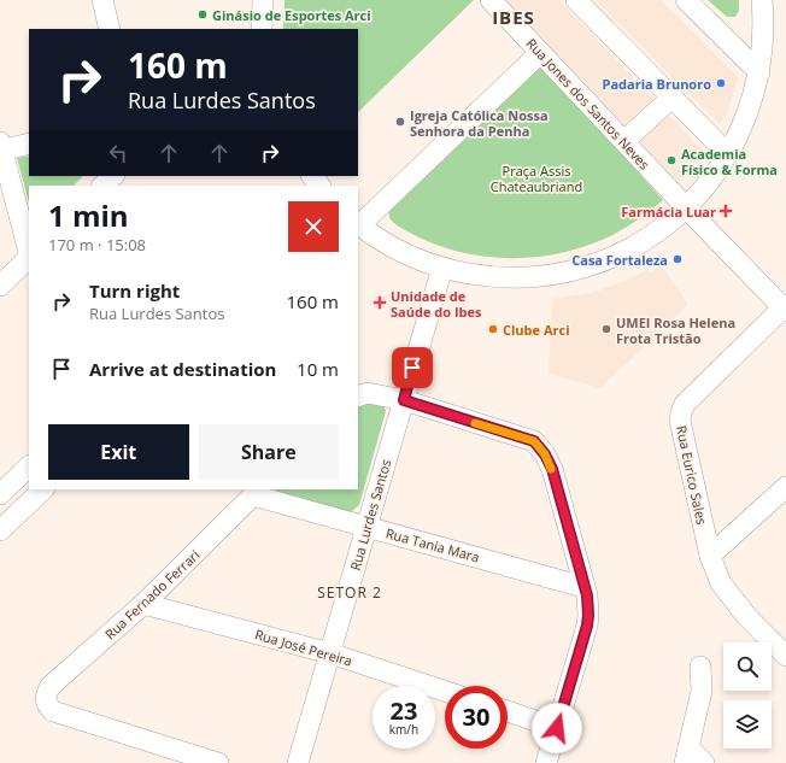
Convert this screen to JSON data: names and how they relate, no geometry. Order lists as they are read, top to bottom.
{
  "streets": {
    "street": [
      "Rua Jones dos Santos Neves",
      "Rua Eurico Sales",
      "Rua Lurdes Santos",
      "Rua Tania Mara",
      "Rua Fernado Ferrari",
      "Rua José Pereira"
    ]
  },
  "crossings": [
    ["Rua Jones dos Santos Neves", "Rua Eurico Sales"],
    ["Rua Lurdes Santos", "Rua Tania Mara"],
    ["Rua Lurdes Santos", "Rua José Pereira"],
    ["Rua Tania Mara", "Rua Fernado Ferrari"],
    ["Rua Fernado Ferrari", "Rua José Pereira"]
  ],
  "districts": ["IBES", "SETOR 2"],
  "parks": ["Praça Assis Chateaubriand"],
  "places": {
    "other": [
      "Ginásio de Esportes Arci",
      "Padaria Brunoro",
      "Igreja Católica Nossa Senhora da Penha",
      "Academia Físico & Forma",
      "Casa Fortaleza",
      "Clube Arci",
      "UMEI Rosa Helena Frota Tristão"
    ],
    "health": ["Farmácia Luar", "Unidade de Saúde do Ibes"]
  },
  "page": {
    "turn": ["160 m", "Rua Lurdes Santos"],
    "heading": ["1 min", "170 m · 15:08"],
    "list": [
      {
        "name": "Turn right",
        "note": "Rua Lurdes Santos",
        "value": "160 m"
      },
      {
        "name": "Arrive at destination",
        "value": "10 m"
      }
    ],
    "buttons": ["Exit", "Share"],
    "speed": "23 km/h",
    "limit": "30"
  }
}
